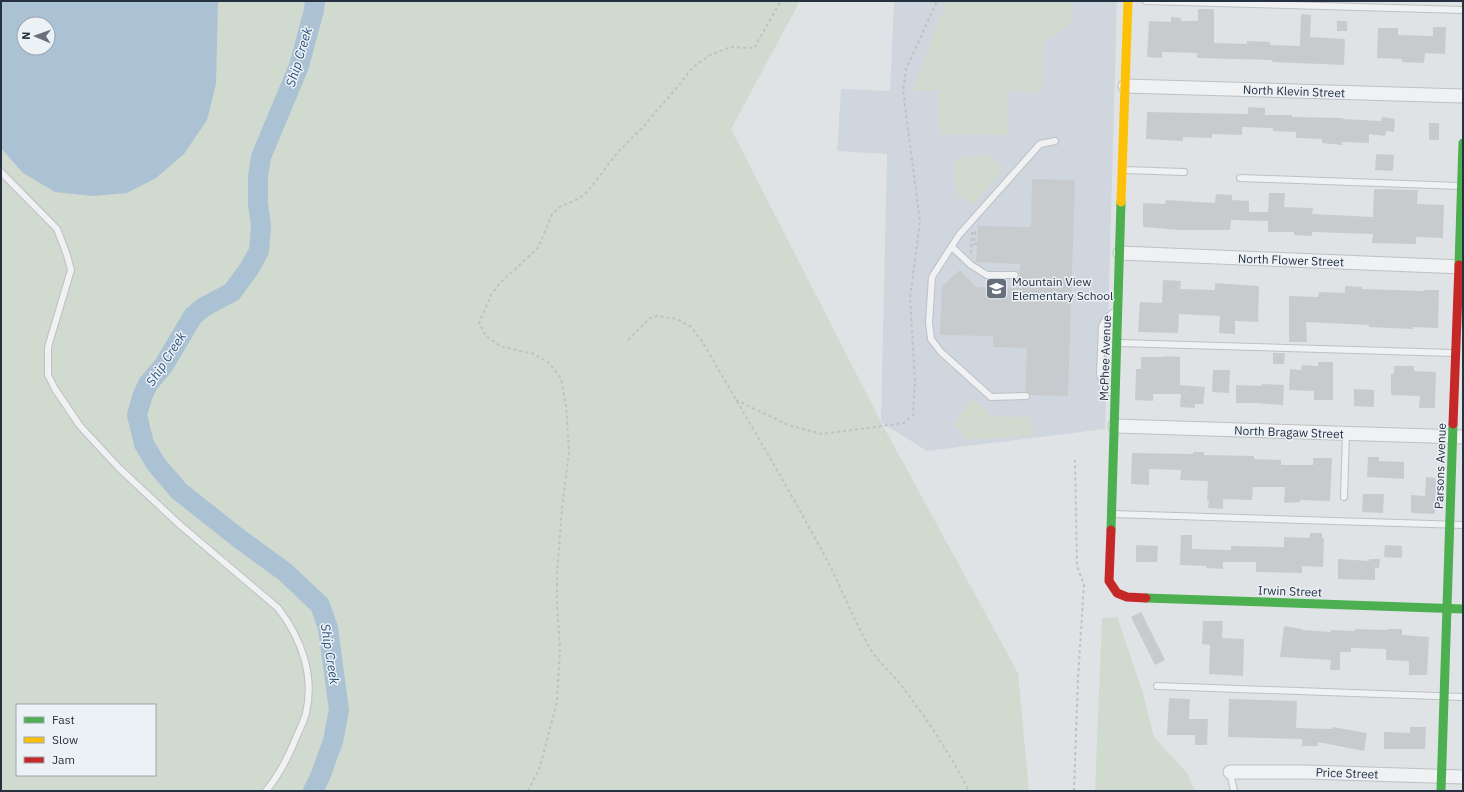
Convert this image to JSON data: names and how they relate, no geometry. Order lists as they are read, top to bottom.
{
  "streets": {
    "street": [
      "North Klevin Street",
      "North Flower Street",
      "McPhee Avenue",
      "North Bragaw Street",
      "Parsons Avenue",
      "Irwin Street",
      "Price Street"
    ]
  },
  "crossings": [
    ["North Klevin Street", "McPhee Avenue"],
    ["North Flower Street", "McPhee Avenue"],
    ["North Flower Street", "Parsons Avenue"],
    ["McPhee Avenue", "North Bragaw Street"],
    ["McPhee Avenue", "Irwin Street"],
    ["North Bragaw Street", "Parsons Avenue"],
    ["Parsons Avenue", "Irwin Street"],
    ["Parsons Avenue", "Price Street"]
  ],
  "water": ["Ship Creek"],
  "places": {
    "school or university": ["Mountain View Elementary School"]
  },
  "legend": ["Fast", "Slow", "Jam"],
  "north": "left"
}
